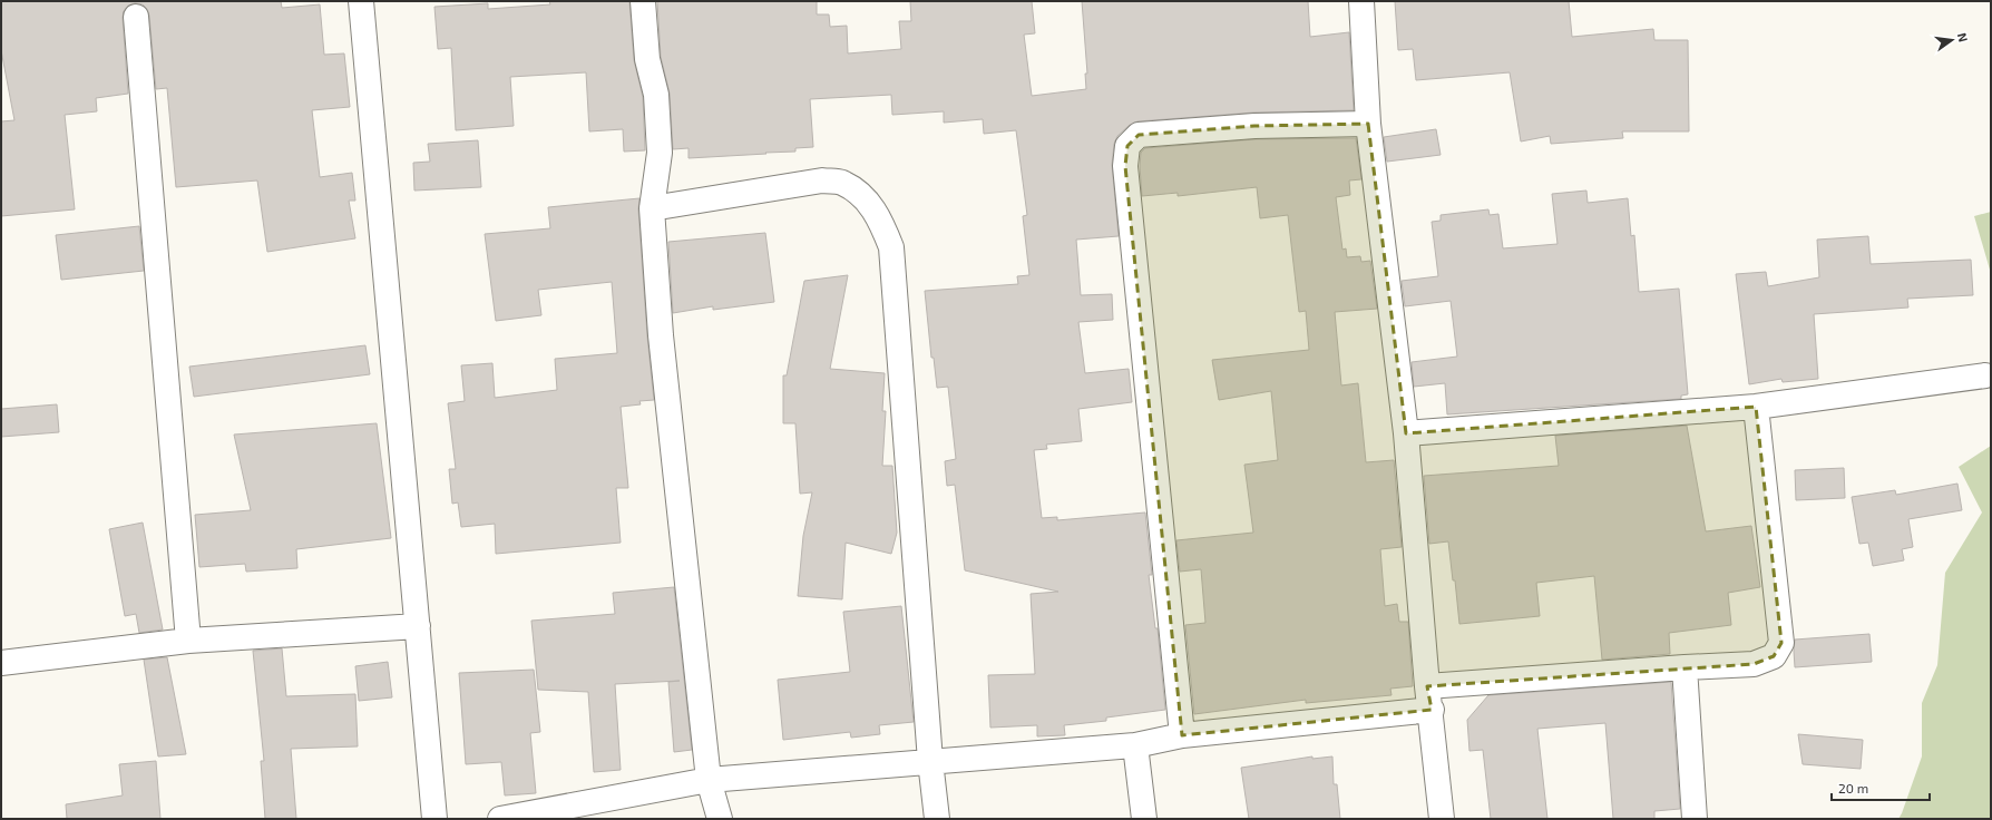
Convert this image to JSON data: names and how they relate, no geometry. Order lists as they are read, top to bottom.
{
  "scale_bar": "20 m",
  "north": "right"
}
